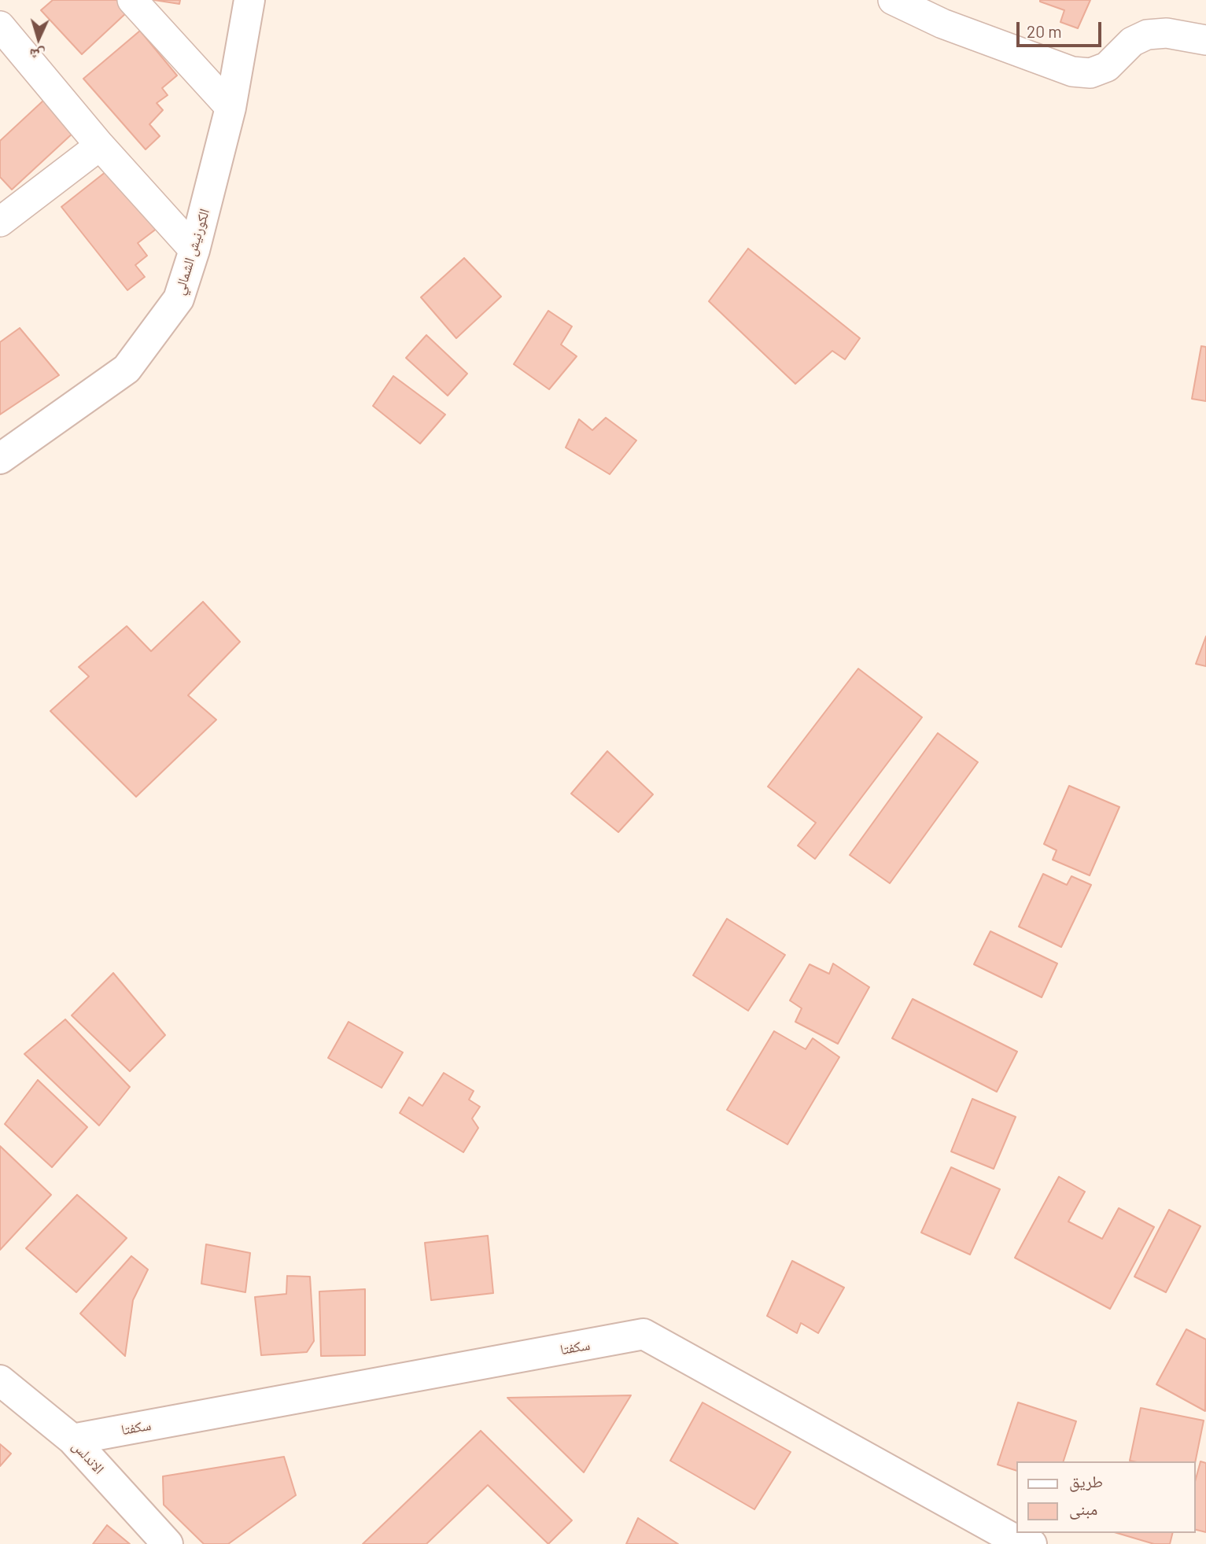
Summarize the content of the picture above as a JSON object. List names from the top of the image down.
{
  "streets": {
    "street": ["الكورنيش الشمالي", "سكفتا", "الاندلس"]
  },
  "crossings": [
    ["سكفتا", "الاندلس"]
  ],
  "legend": ["طريق", "مبنى"],
  "scale_bar": "20 m",
  "north": "bottom"
}
